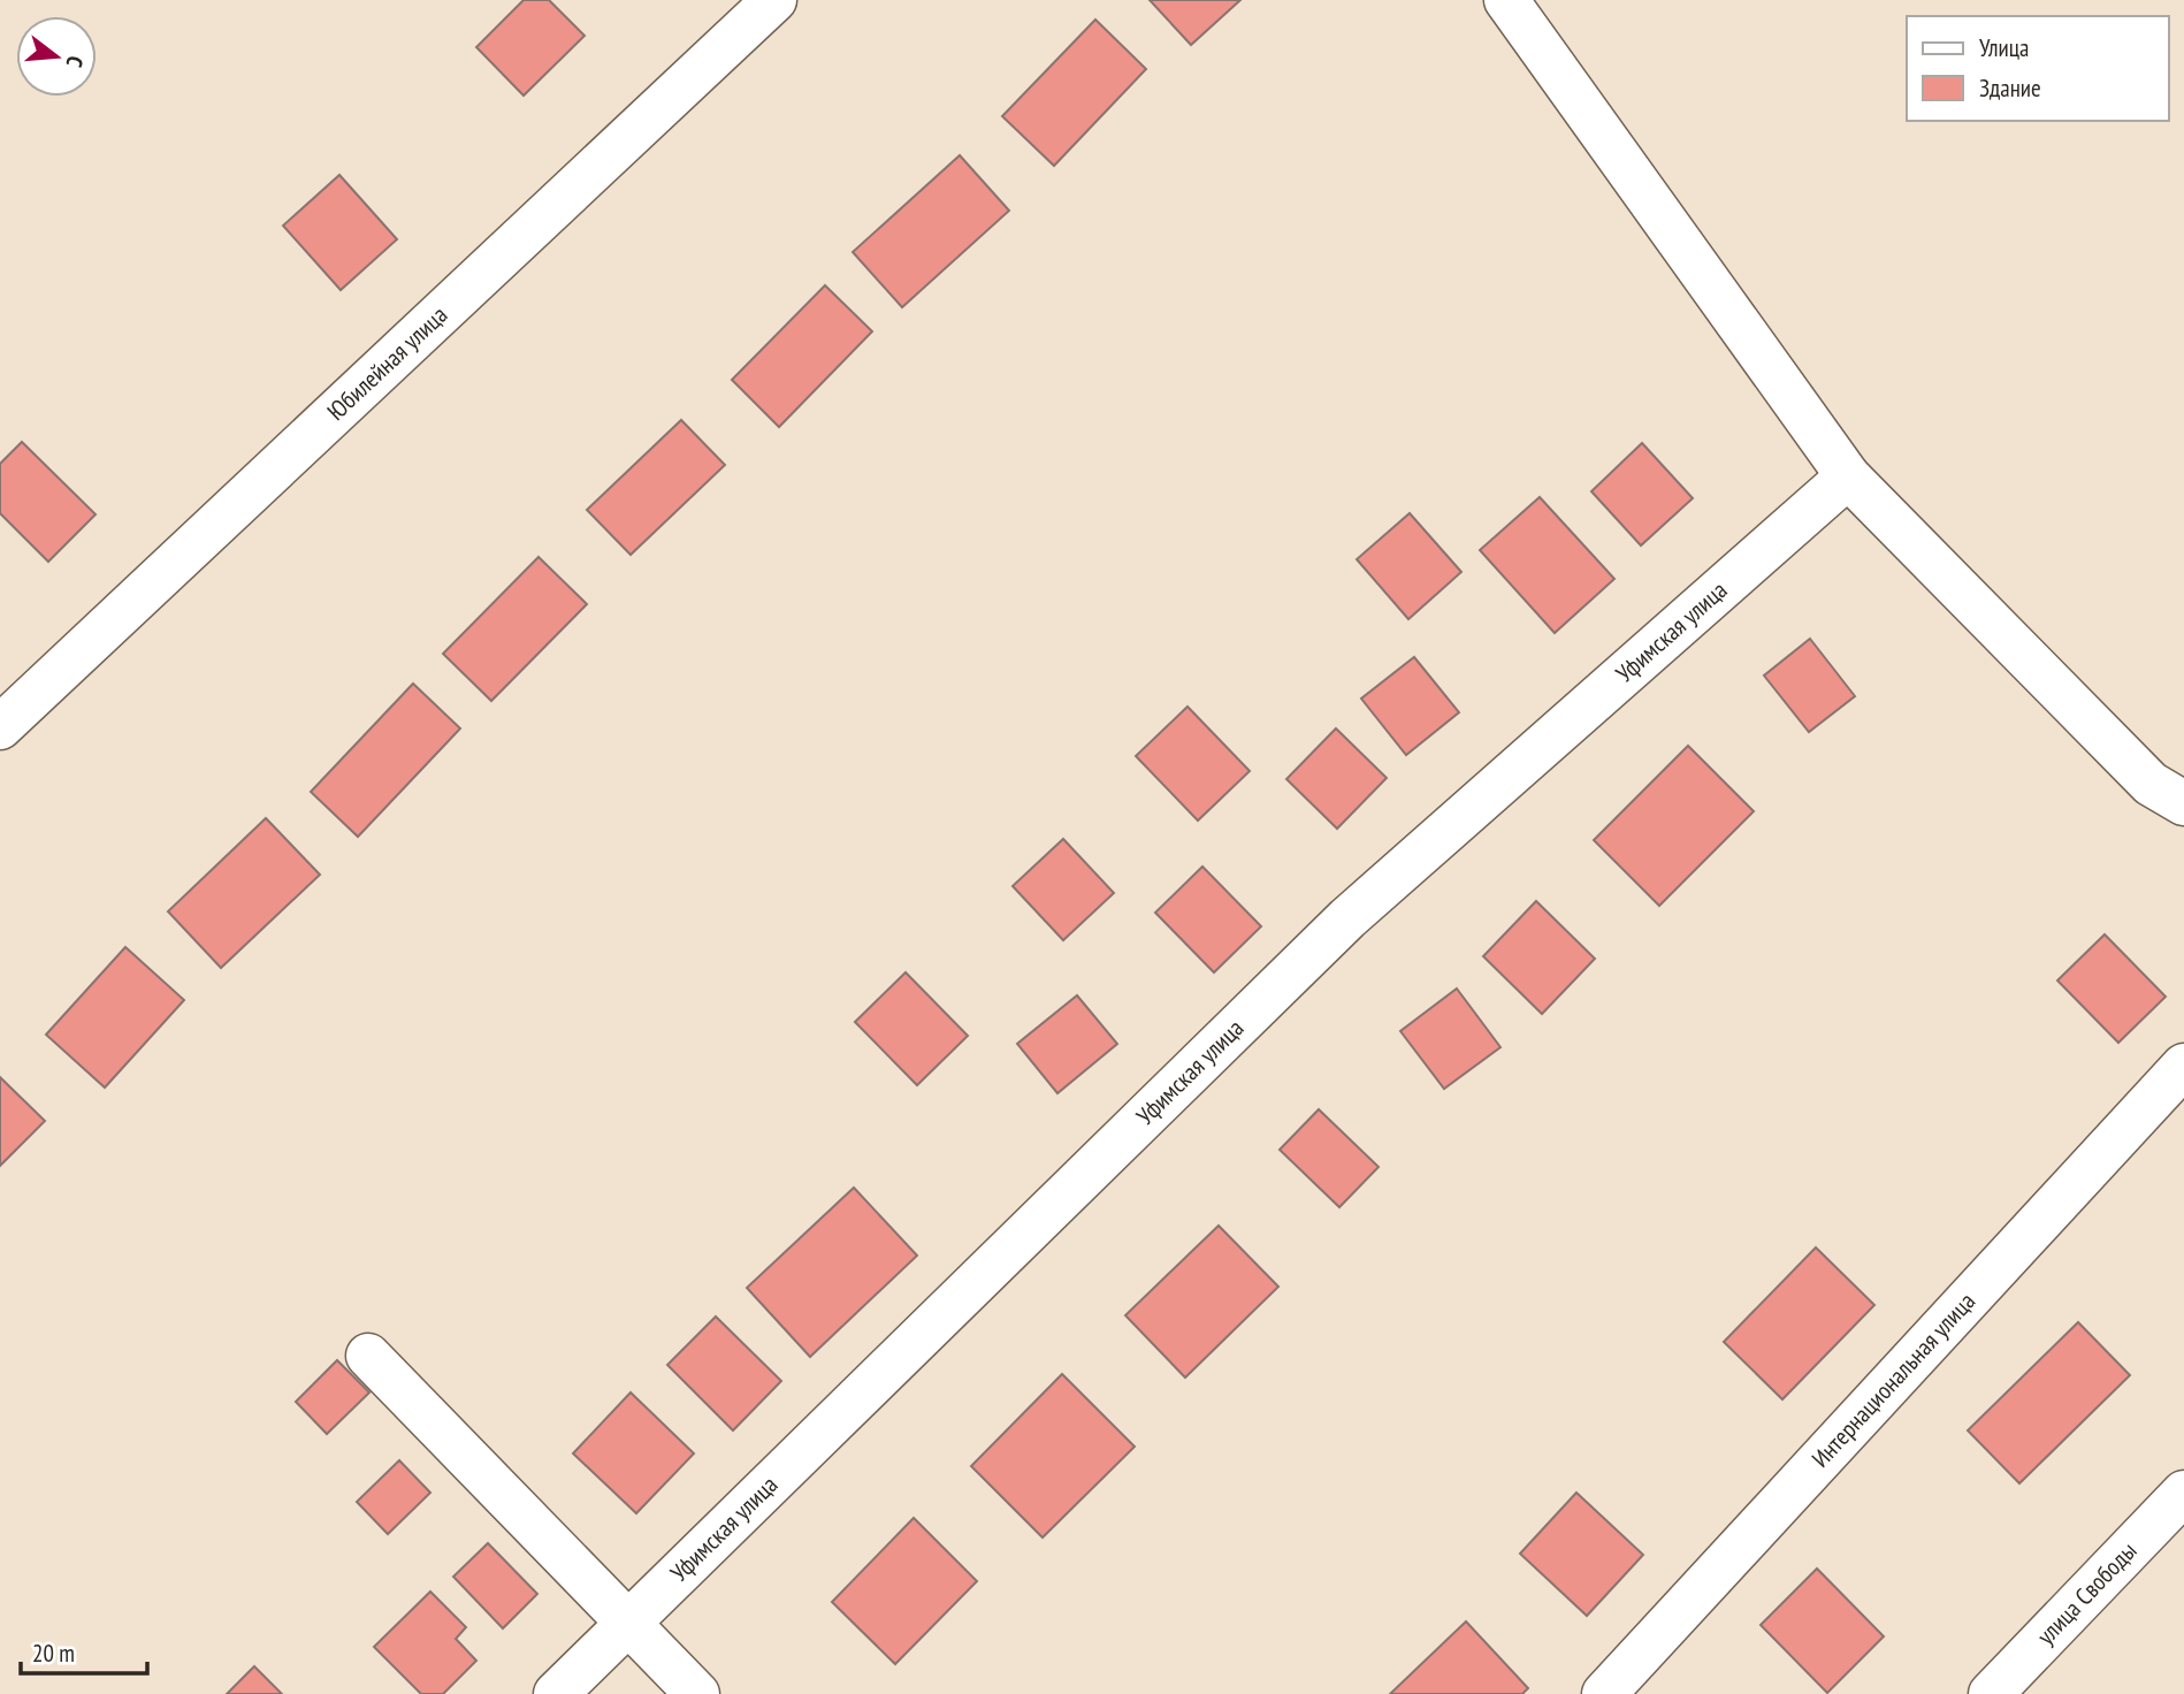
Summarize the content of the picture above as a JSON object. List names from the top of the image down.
{
  "streets": {
    "street": [
      "Юбилейная улица",
      "Уфимская улица",
      "Интернациональная улица",
      "улица Свободы"
    ]
  },
  "legend": ["Улица", "Здание"],
  "scale_bar": "20 m",
  "north": "right"
}
